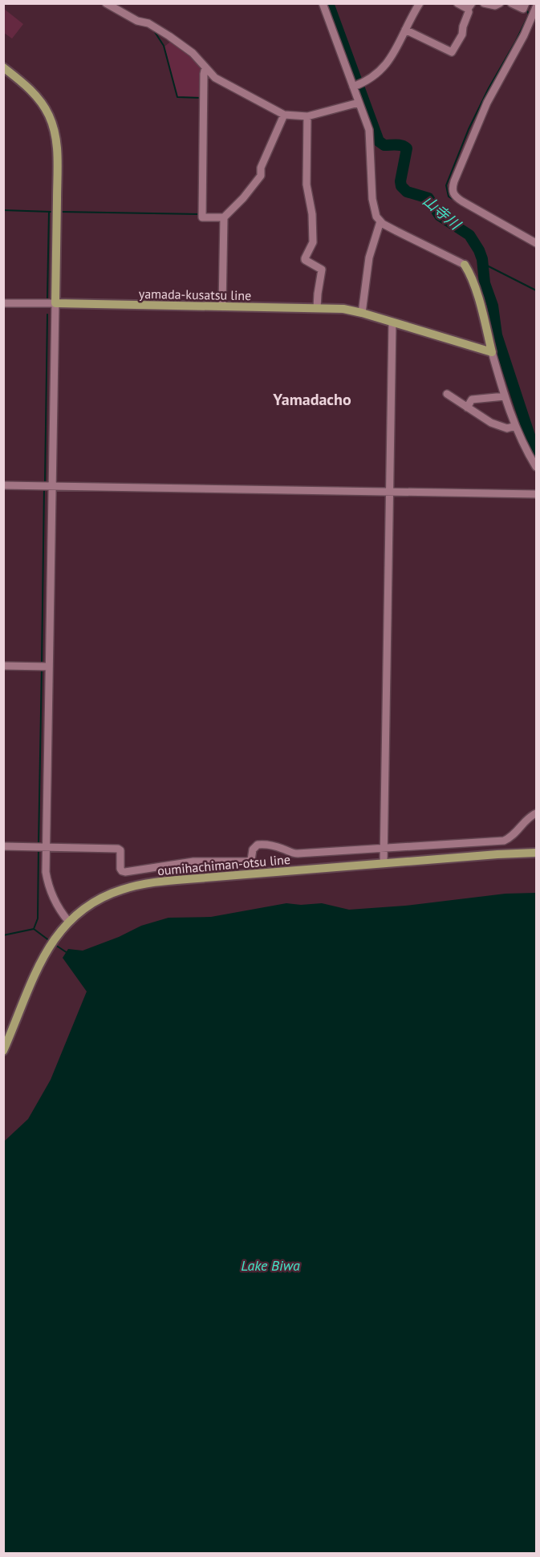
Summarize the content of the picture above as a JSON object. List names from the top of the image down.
{
  "streets": {
    "main road": ["yamada-kusatsu line", "oumihachiman-otsu line"]
  },
  "districts": ["Yamadacho"],
  "water": ["山寺川", "Lake Biwa"]
}
